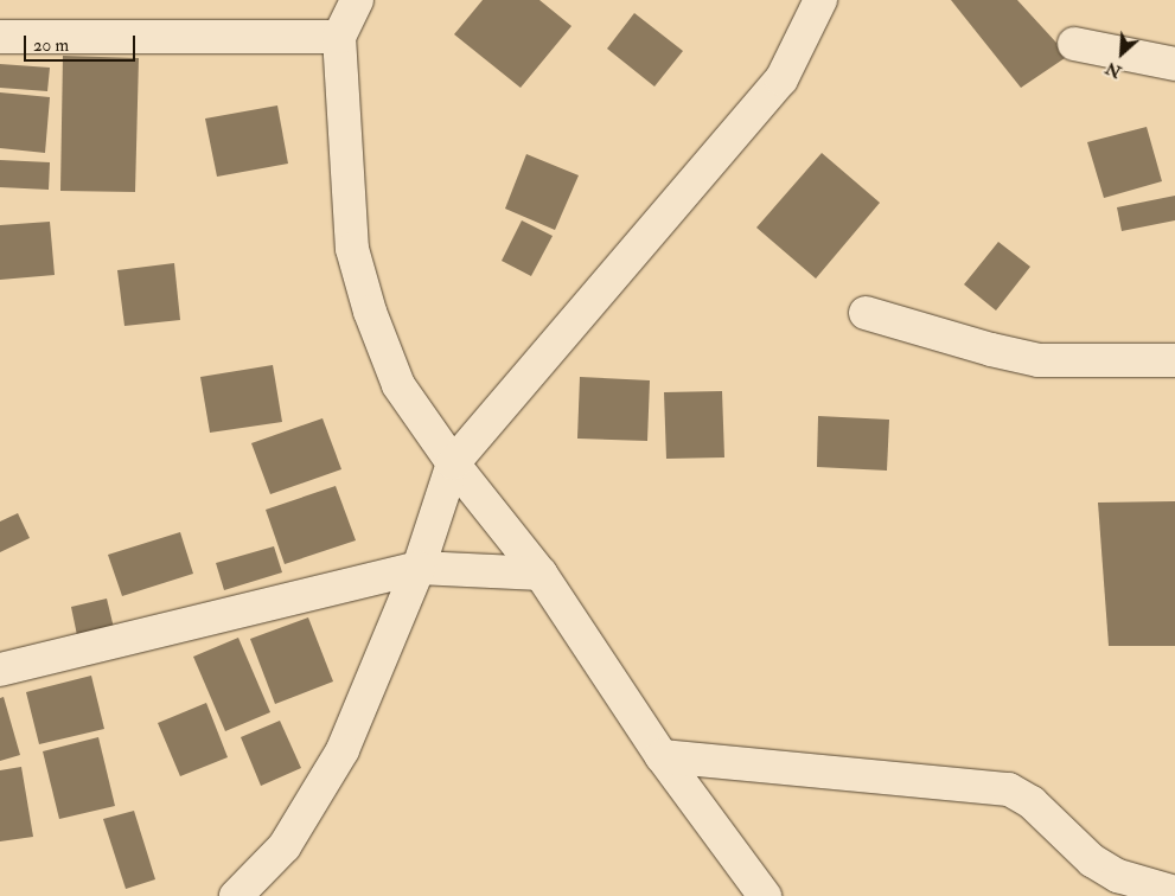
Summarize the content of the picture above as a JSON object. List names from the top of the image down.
{
  "scale_bar": "20 m",
  "north": "bottom left"
}
